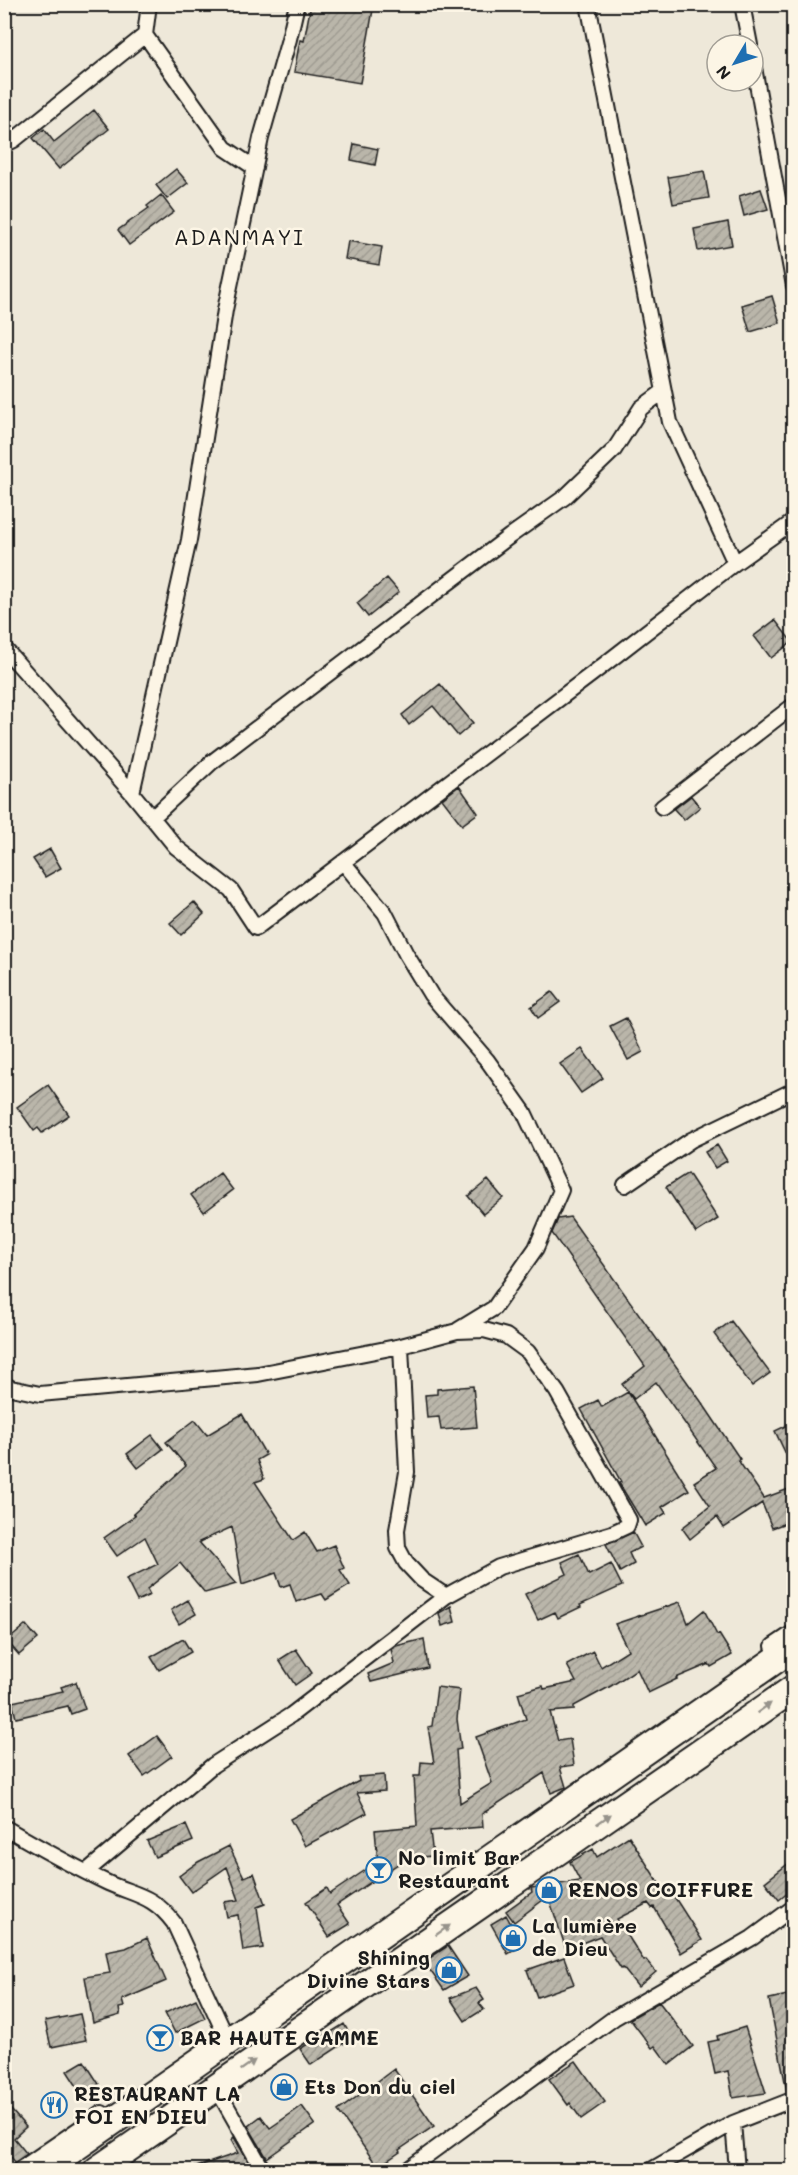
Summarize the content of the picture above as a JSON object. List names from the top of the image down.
{
  "districts": ["ADANMAYI"],
  "places": {
    "bar": ["No limit Bar Restaurant", "BAR HAUTE GAMME"],
    "shop": [
      "RENOS COIFFURE",
      "La lumière de Dieu",
      "Shining Divine Stars",
      "Ets Don du ciel"
    ],
    "restaurant": ["RESTAURANT LA FOI EN DIEU"]
  },
  "north": "bottom left"
}
